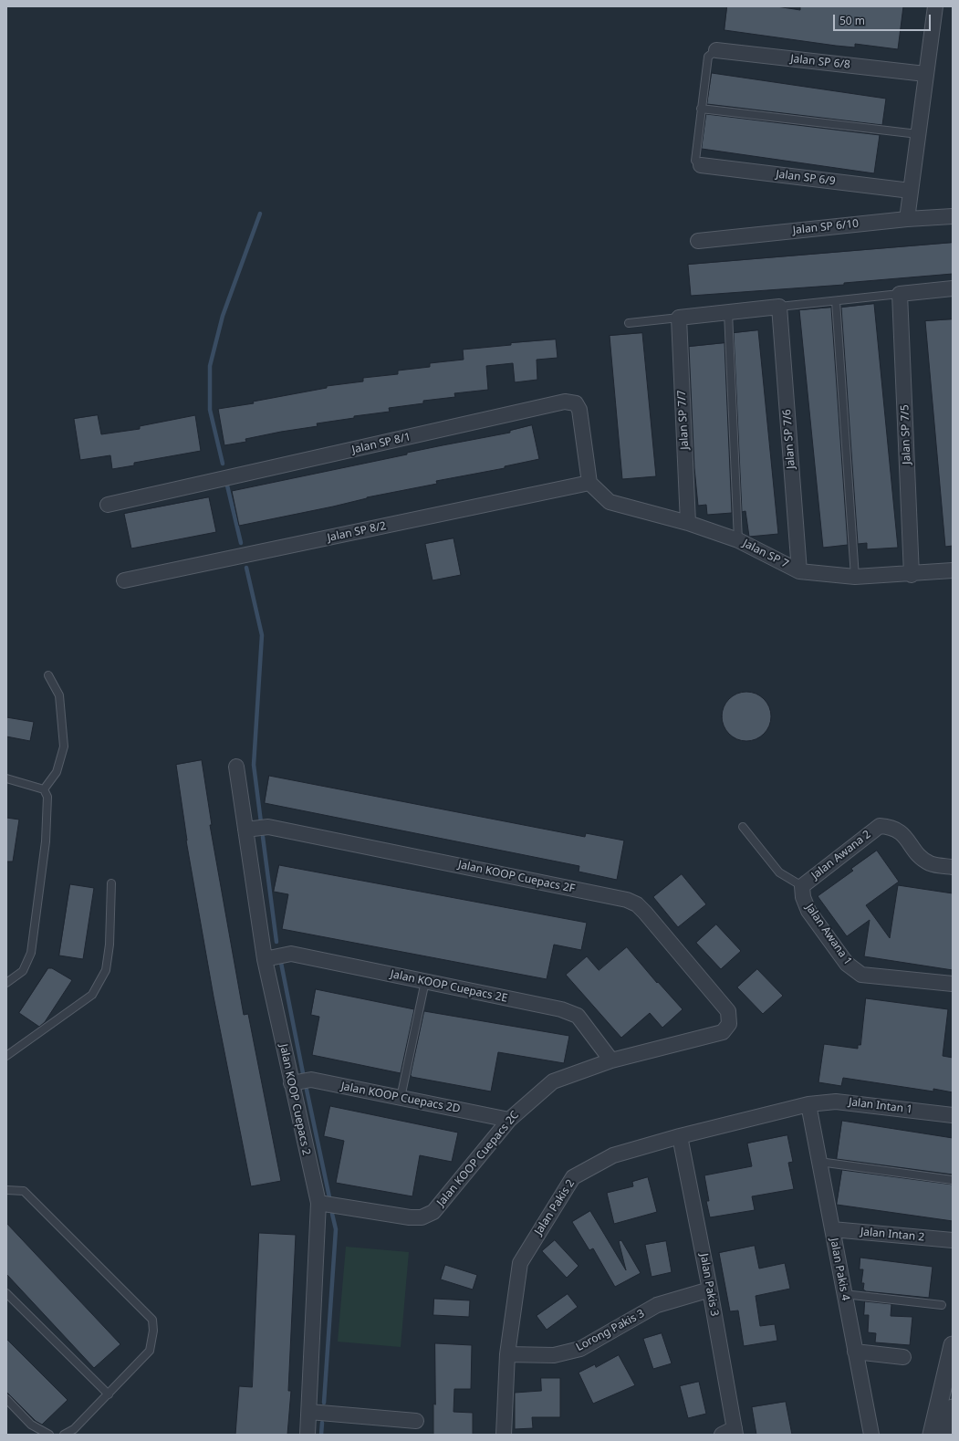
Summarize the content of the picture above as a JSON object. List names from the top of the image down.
{
  "streets": {
    "street": [
      "Jalan SP 6/8",
      "Jalan SP 6/9",
      "Jalan SP 6/10",
      "Jalan SP 7/7",
      "Jalan SP 7/5",
      "Jalan SP 7/6",
      "Jalan SP 8/1",
      "Jalan SP 8/2",
      "Jalan SP 7",
      "Jalan Awana 2",
      "Jalan KOOP Cuepacs 2F",
      "Jalan Awana 1",
      "Jalan KOOP Cuepacs 2E",
      "Jalan KOOP Cuepacs 2D",
      "Jalan KOOP Cuepacs 2",
      "Jalan Intan 1",
      "Jalan KOOP Cuepacs 2C",
      "Jalan Pakis 2",
      "Jalan Intan 2",
      "Jalan Pakis 4",
      "Jalan Pakis 3",
      "Lorong Pakis 3"
    ]
  },
  "crossings": [
    ["Jalan SP 7/7", "Jalan SP 7"],
    ["Jalan SP 7/5", "Jalan SP 7"],
    ["Jalan SP 7/6", "Jalan SP 7"],
    ["Jalan SP 8/1", "Jalan SP 8/2"],
    ["Jalan SP 8/1", "Jalan SP 7"],
    ["Jalan SP 8/2", "Jalan SP 7"],
    ["Jalan Awana 2", "Jalan Awana 1"],
    ["Jalan KOOP Cuepacs 2F", "Jalan KOOP Cuepacs 2"],
    ["Jalan KOOP Cuepacs 2F", "Jalan KOOP Cuepacs 2C"],
    ["Jalan KOOP Cuepacs 2E", "Jalan KOOP Cuepacs 2"],
    ["Jalan KOOP Cuepacs 2E", "Jalan KOOP Cuepacs 2C"],
    ["Jalan KOOP Cuepacs 2D", "Jalan KOOP Cuepacs 2"],
    ["Jalan KOOP Cuepacs 2D", "Jalan KOOP Cuepacs 2C"],
    ["Jalan KOOP Cuepacs 2", "Jalan KOOP Cuepacs 2C"],
    ["Jalan Intan 1", "Jalan Pakis 2"],
    ["Jalan Intan 1", "Jalan Pakis 4"],
    ["Jalan Pakis 2", "Jalan Pakis 4"],
    ["Jalan Pakis 2", "Jalan Pakis 3"],
    ["Jalan Pakis 2", "Lorong Pakis 3"],
    ["Jalan Intan 2", "Jalan Pakis 4"],
    ["Jalan Pakis 3", "Lorong Pakis 3"]
  ],
  "scale_bar": "50 m"
}
